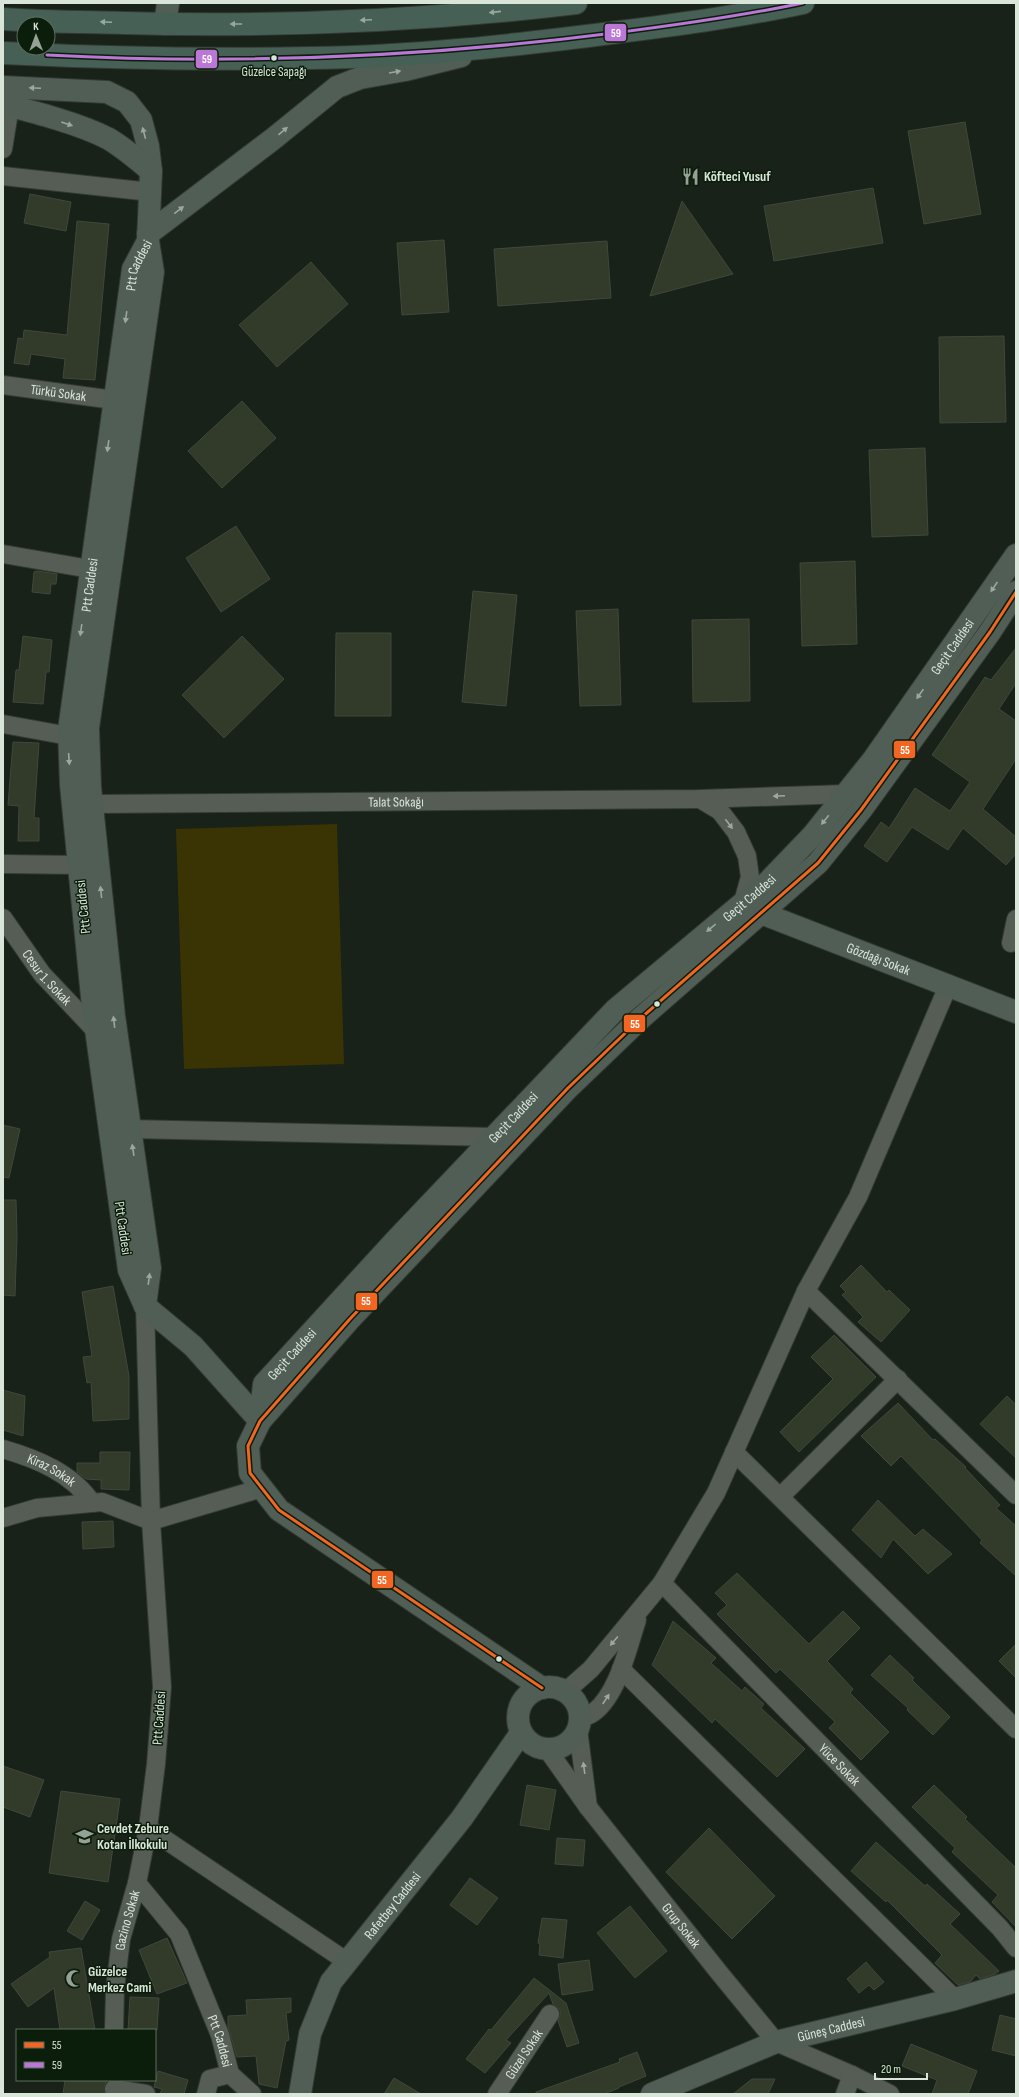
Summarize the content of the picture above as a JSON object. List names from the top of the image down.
{
  "streets": {
    "main road": [
      "Ptt Caddesi",
      "Geçit Caddesi",
      "Gözdağı Sokak",
      "Rafetbey Caddesi",
      "Güneş Caddesi"
    ],
    "street": [
      "Türkü Sokak",
      "Talat Sokağı",
      "Cesur 1. Sokak",
      "Kiraz Sokak",
      "Yüce Sokak",
      "Gazino Sokak",
      "Grup Sokak",
      "Güzel Sokak"
    ]
  },
  "crossings": [
    ["Ptt Caddesi", "Türkü Sokak"],
    ["Ptt Caddesi", "Talat Sokağı"],
    ["Ptt Caddesi", "Cesur 1. Sokak"],
    ["Ptt Caddesi", "Gazino Sokak"],
    ["Geçit Caddesi", "Talat Sokağı"],
    ["Geçit Caddesi", "Gözdağı Sokak"],
    ["Rafetbey Caddesi", "Grup Sokak"],
    ["Grup Sokak", "Güneş Caddesi"]
  ],
  "places": {
    "other": ["Güzelce Sapağı"],
    "restaurant": ["Köfteci Yusuf"],
    "school or university": ["Cevdet Zebure Kotan İlkokulu"],
    "mosque": ["Güzelce Merkez Cami"]
  },
  "lines": ["transit line 59", "transit line 55"],
  "legend": ["55", "59"],
  "scale_bar": "20 m",
  "north": "top"
}
